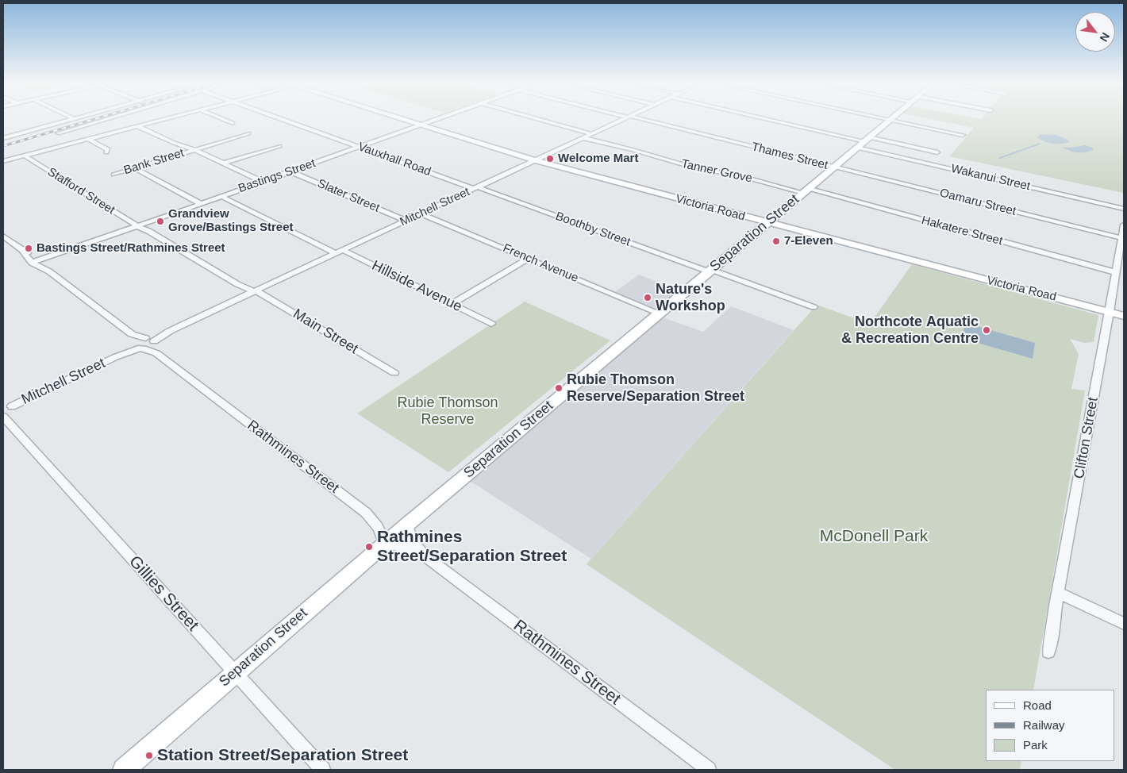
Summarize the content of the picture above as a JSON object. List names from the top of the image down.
{
  "streets": {
    "street": [
      "Thames Street",
      "Vauxhall Road",
      "Bank Street",
      "Tanner Grove",
      "Bastings Street",
      "Wakanui Street",
      "Stafford Street",
      "Slater Street",
      "Oamaru Street",
      "Mitchell Street",
      "Victoria Road",
      "Boothby Street",
      "Hakatere Street",
      "Separation Street",
      "French Avenue",
      "Hillside Avenue",
      "Main Street",
      "Clifton Street",
      "Rathmines Street",
      "Gillies Street"
    ]
  },
  "crossings": [
    ["Thames Street", "Oamaru Street"],
    ["Thames Street", "Separation Street"],
    ["Vauxhall Road", "Bastings Street"],
    ["Vauxhall Road", "Mitchell Street"],
    ["Vauxhall Road", "Boothby Street"],
    ["Tanner Grove", "Mitchell Street"],
    ["Tanner Grove", "Hakatere Street"],
    ["Tanner Grove", "Separation Street"],
    ["Bastings Street", "Stafford Street"],
    ["Bastings Street", "Slater Street"],
    ["Bastings Street", "Victoria Road"],
    ["Wakanui Street", "Separation Street"],
    ["Stafford Street", "Main Street"],
    ["Slater Street", "Mitchell Street"],
    ["Oamaru Street", "Separation Street"],
    ["Oamaru Street", "Clifton Street"],
    ["Mitchell Street", "Victoria Road"],
    ["Mitchell Street", "Boothby Street"],
    ["Mitchell Street", "French Avenue"],
    ["Mitchell Street", "Hillside Avenue"],
    ["Mitchell Street", "Main Street"],
    ["Mitchell Street", "Rathmines Street"],
    ["Mitchell Street", "Gillies Street"],
    ["Victoria Road", "Separation Street"],
    ["Victoria Road", "Clifton Street"],
    ["Boothby Street", "Separation Street"],
    ["Hakatere Street", "Separation Street"],
    ["Hakatere Street", "Clifton Street"],
    ["Separation Street", "French Avenue"],
    ["Separation Street", "Rathmines Street"],
    ["Separation Street", "Gillies Street"]
  ],
  "parks": ["Rubie Thomson Reserve", "McDonell Park"],
  "places": [
    "Welcome Mart",
    "Grandview Grove/Bastings Street",
    "7-Eleven",
    "Bastings Street/Rathmines Street",
    "Nature's Workshop",
    "Northcote Aquatic & Recreation Centre",
    "Rubie Thomson Reserve/Separation Street",
    "Rathmines Street/Separation Street",
    "Station Street/Separation Street"
  ],
  "legend": ["Road", "Railway", "Park"],
  "north": "bottom right"
}
